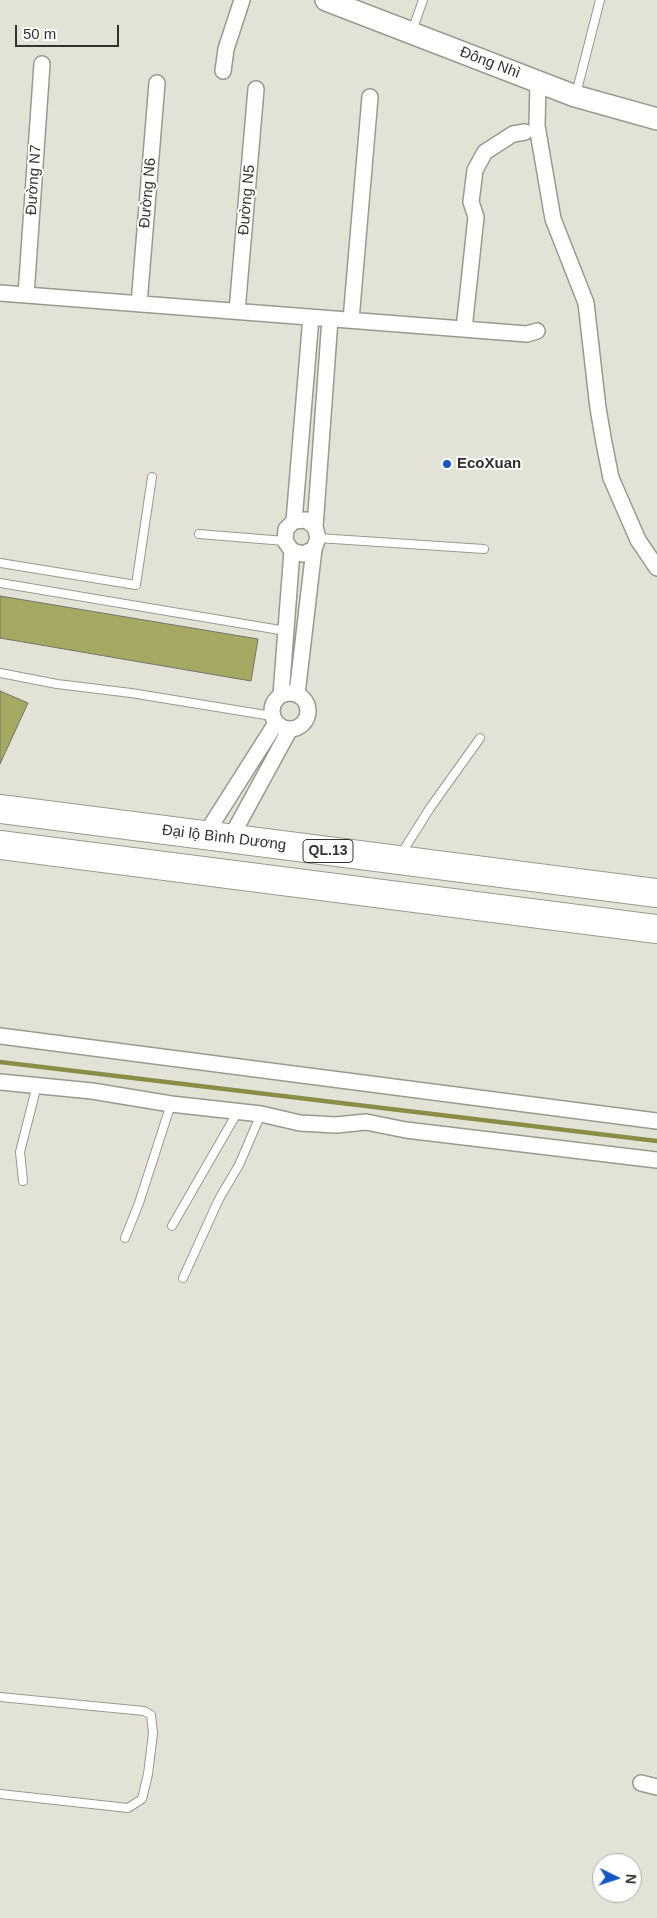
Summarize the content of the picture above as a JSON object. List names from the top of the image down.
{
  "streets": {
    "highway": ["Đại lộ Bình Dương", "QL.13"],
    "street": [
      "Đông Nhì",
      "Đường N7",
      "Đường N6",
      "Đường N5"
    ]
  },
  "places": ["EcoXuan"],
  "scale_bar": "50 m",
  "north": "right"
}
